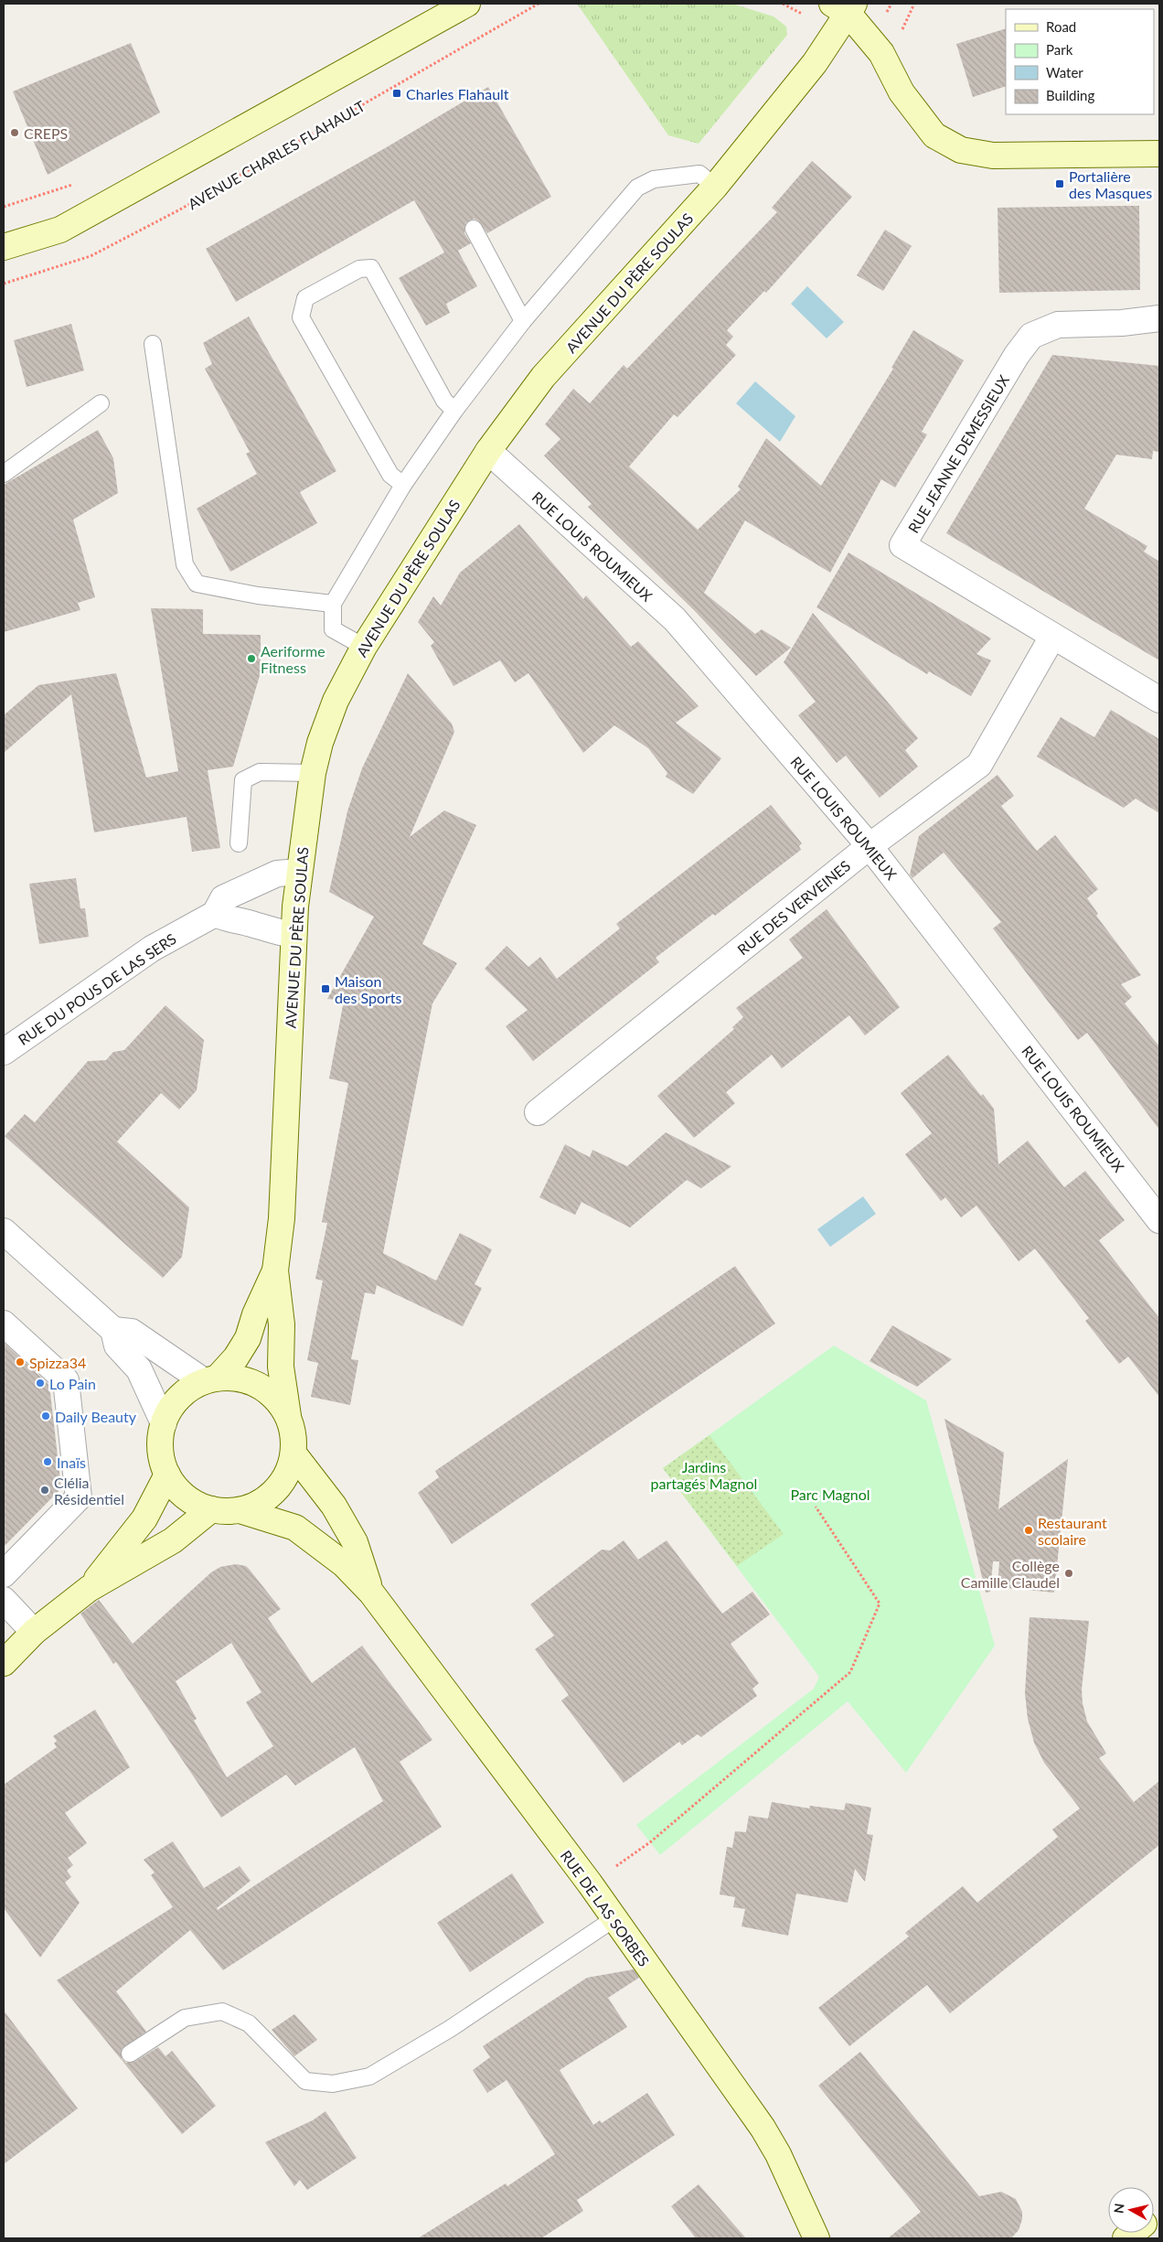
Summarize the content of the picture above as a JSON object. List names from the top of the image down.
{
  "streets": {
    "main road": ["AVENUE DU PÈRE SOULAS", "RUE DE LAS SORBES"],
    "street": [
      "RUE JEANNE DEMESSIEUX",
      "RUE LOUIS ROUMIEUX",
      "RUE DES VERVEINES",
      "RUE DU POUS DE LAS SERS"
    ],
    "path": ["AVENUE CHARLES FLAHAULT"]
  },
  "crossings": [
    ["AVENUE DU PÈRE SOULAS", "RUE LOUIS ROUMIEUX"],
    ["AVENUE DU PÈRE SOULAS", "RUE DU POUS DE LAS SERS"],
    ["AVENUE DU PÈRE SOULAS", "RUE DE LAS SORBES"],
    ["RUE JEANNE DEMESSIEUX", "RUE DES VERVEINES"],
    ["RUE LOUIS ROUMIEUX", "RUE DES VERVEINES"]
  ],
  "parks": ["Jardins partagés Magnol", "Parc Magnol"],
  "places": {
    "transit": ["Charles Flahault", "Portalière des Masques", "Maison des Sports"],
    "other": [
      "CREPS",
      "Aeriforme Fitness",
      "Spizza34",
      "Lo Pain",
      "Daily Beauty",
      "Inaïs",
      "Clélia Résidentiel",
      "Restaurant scolaire",
      "Collège Camille Claudel"
    ]
  },
  "legend": [
    "Road",
    "Park",
    "Water",
    "Building"
  ],
  "north": "left"
}
